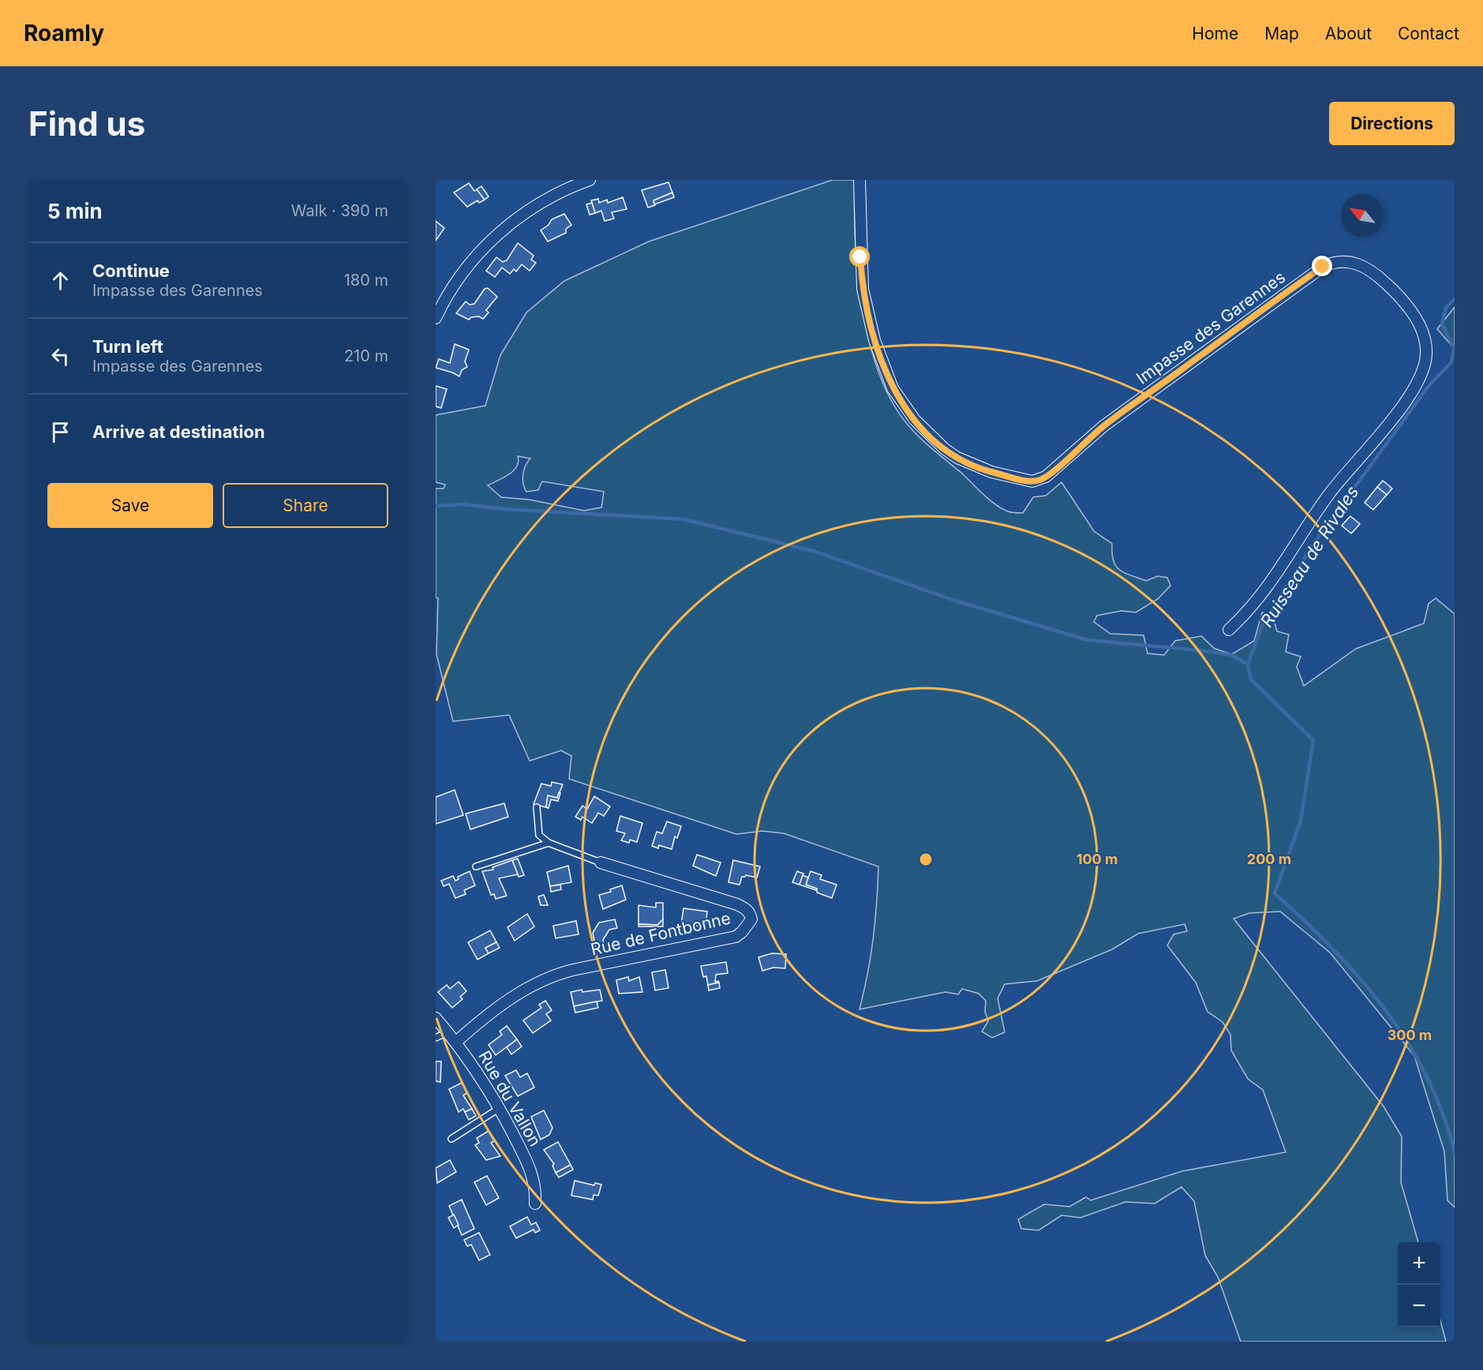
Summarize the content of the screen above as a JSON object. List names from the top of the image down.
{
  "streets": {
    "street": ["Impasse des Garennes", "Rue de Fontbonne", "Rue du Vallon"]
  },
  "crossings": [
    ["Rue de Fontbonne", "Rue du Vallon"]
  ],
  "water": ["Ruisseau de Rivales"],
  "north": "top left",
  "page": {
    "header": "Roamly",
    "nav": [
      "Home",
      "Map",
      "About",
      "Contact"
    ],
    "buttons": [
      "Directions",
      ["Save", "Share"]
    ],
    "title": "Find us",
    "heading": ["5 min", "Walk · 390 m"],
    "list": [
      ["Continue", "Impasse des Garennes", "180 m"],
      ["Turn left", "Impasse des Garennes", "210 m"],
      "Arrive at destination"
    ],
    "map_buttons": ["+", "−"]
  },
  "rings": ["100 m", "200 m", "300 m"]
}
